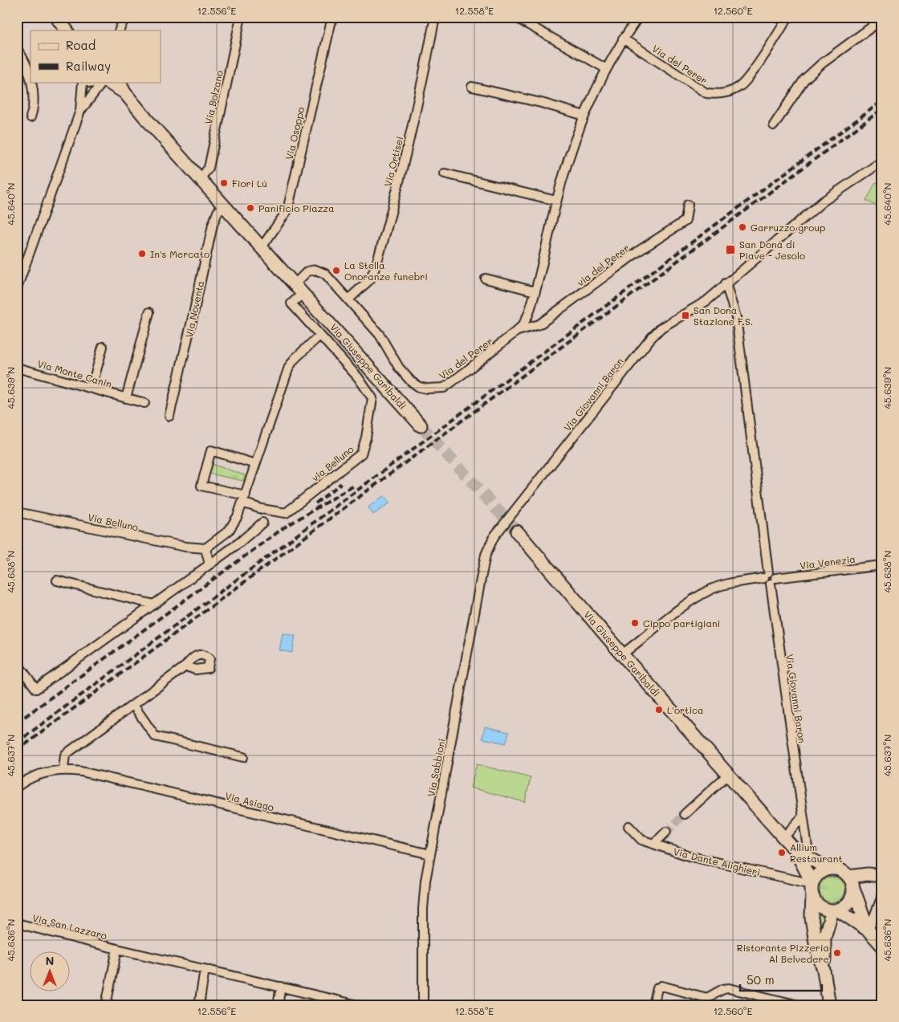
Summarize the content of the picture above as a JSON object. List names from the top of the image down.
{
  "streets": {
    "street": [
      "Via del Perer",
      "Via Bolzano",
      "Via Osoppo",
      "Via Ortisei",
      "via del Perer",
      "Via Noventa",
      "Via Giuseppe Garibaldi",
      "Via Monte Canin",
      "Via Giovanni Baron",
      "via Belluno",
      "Via Belluno",
      "Via Venezia",
      "Via Sabbioni",
      "Via Asiago",
      "Via Dante Alighieri",
      "Via San Lazzaro"
    ]
  },
  "crossings": [
    ["Via del Perer", "Via Ortisei"],
    ["Via del Perer", "via del Perer"],
    ["Via Giuseppe Garibaldi", "Via Giovanni Baron"],
    ["Via Giuseppe Garibaldi", "Via Venezia"],
    ["Via Giuseppe Garibaldi", "Via Dante Alighieri"],
    ["Via Giovanni Baron", "Via Venezia"],
    ["Via Giovanni Baron", "Via Sabbioni"],
    ["Via Sabbioni", "Via Asiago"]
  ],
  "places": {
    "other": [
      "Fiori Lú",
      "Panificio Piazza",
      "Garruzzo group",
      "In's Mercato",
      "La Stella Onoranze funebri",
      "Cippo partigiani",
      "L'ortica",
      "Allium Restaurant",
      "Ristorante Pizzeria Al Belvedere"
    ],
    "transit": ["San Donà di Piave - Jesolo", "San Donà Stazione F.S."]
  },
  "legend": ["Road", "Railway"],
  "scale_bar": "50 m",
  "north": "top",
  "coordinates": [
    "12.556°E",
    "12.558°E",
    "12.560°E",
    "45.640°N",
    "45.639°N",
    "45.638°N",
    "45.637°N",
    "45.636°N"
  ]
}
